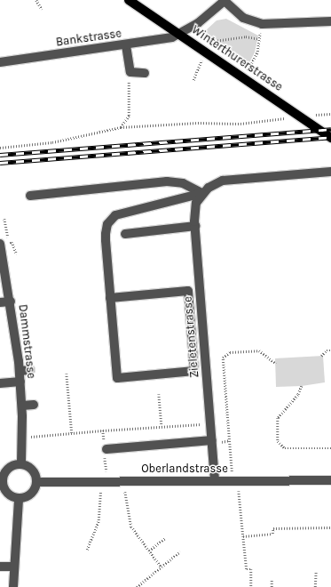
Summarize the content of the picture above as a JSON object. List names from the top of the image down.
{
  "streets": {
    "main road": ["Winterthurerstrasse"],
    "street": [
      "Bankstrasse",
      "Zieletenstrasse",
      "Dammstrasse",
      "Oberlandstrasse"
    ]
  },
  "crossings": [
    ["Bankstrasse", "Winterthurerstrasse"],
    ["Zieletenstrasse", "Oberlandstrasse"],
    ["Dammstrasse", "Oberlandstrasse"]
  ]
}
